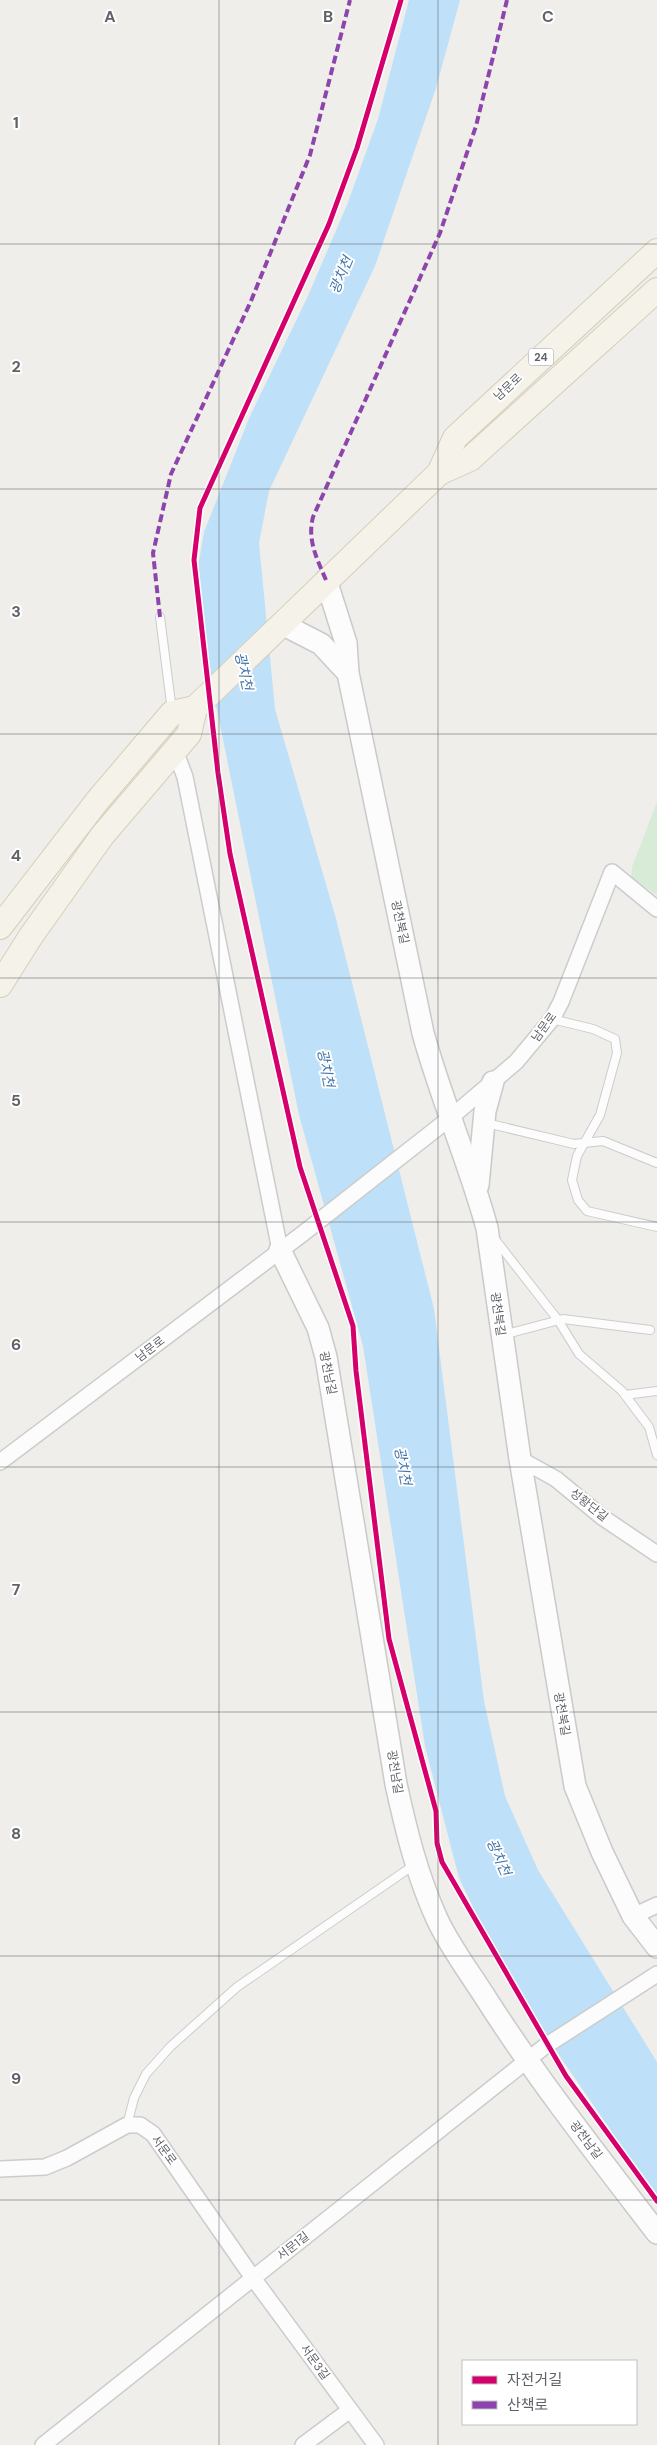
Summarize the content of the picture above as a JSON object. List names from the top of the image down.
{
  "streets": {
    "main road": ["24", "남문로"],
    "street": [
      "광천북길",
      "광천남길",
      "성황단길",
      "서문로",
      "서문1길",
      "서문3길"
    ]
  },
  "crossings": [
    ["남문로", "광천북길"],
    ["남문로", "광천남길"],
    ["광천북길", "성황단길"],
    ["광천남길", "서문1길"],
    ["서문로", "서문1길"],
    ["서문로", "서문3길"],
    ["서문1길", "서문3길"]
  ],
  "water": ["광치천"],
  "legend": ["자전거길", "산책로"],
  "grid": {
    "columns": ["A", "B", "C"],
    "rows": [
      "1",
      "2",
      "3",
      "4",
      "5",
      "6",
      "7",
      "8",
      "9"
    ]
  }
}
